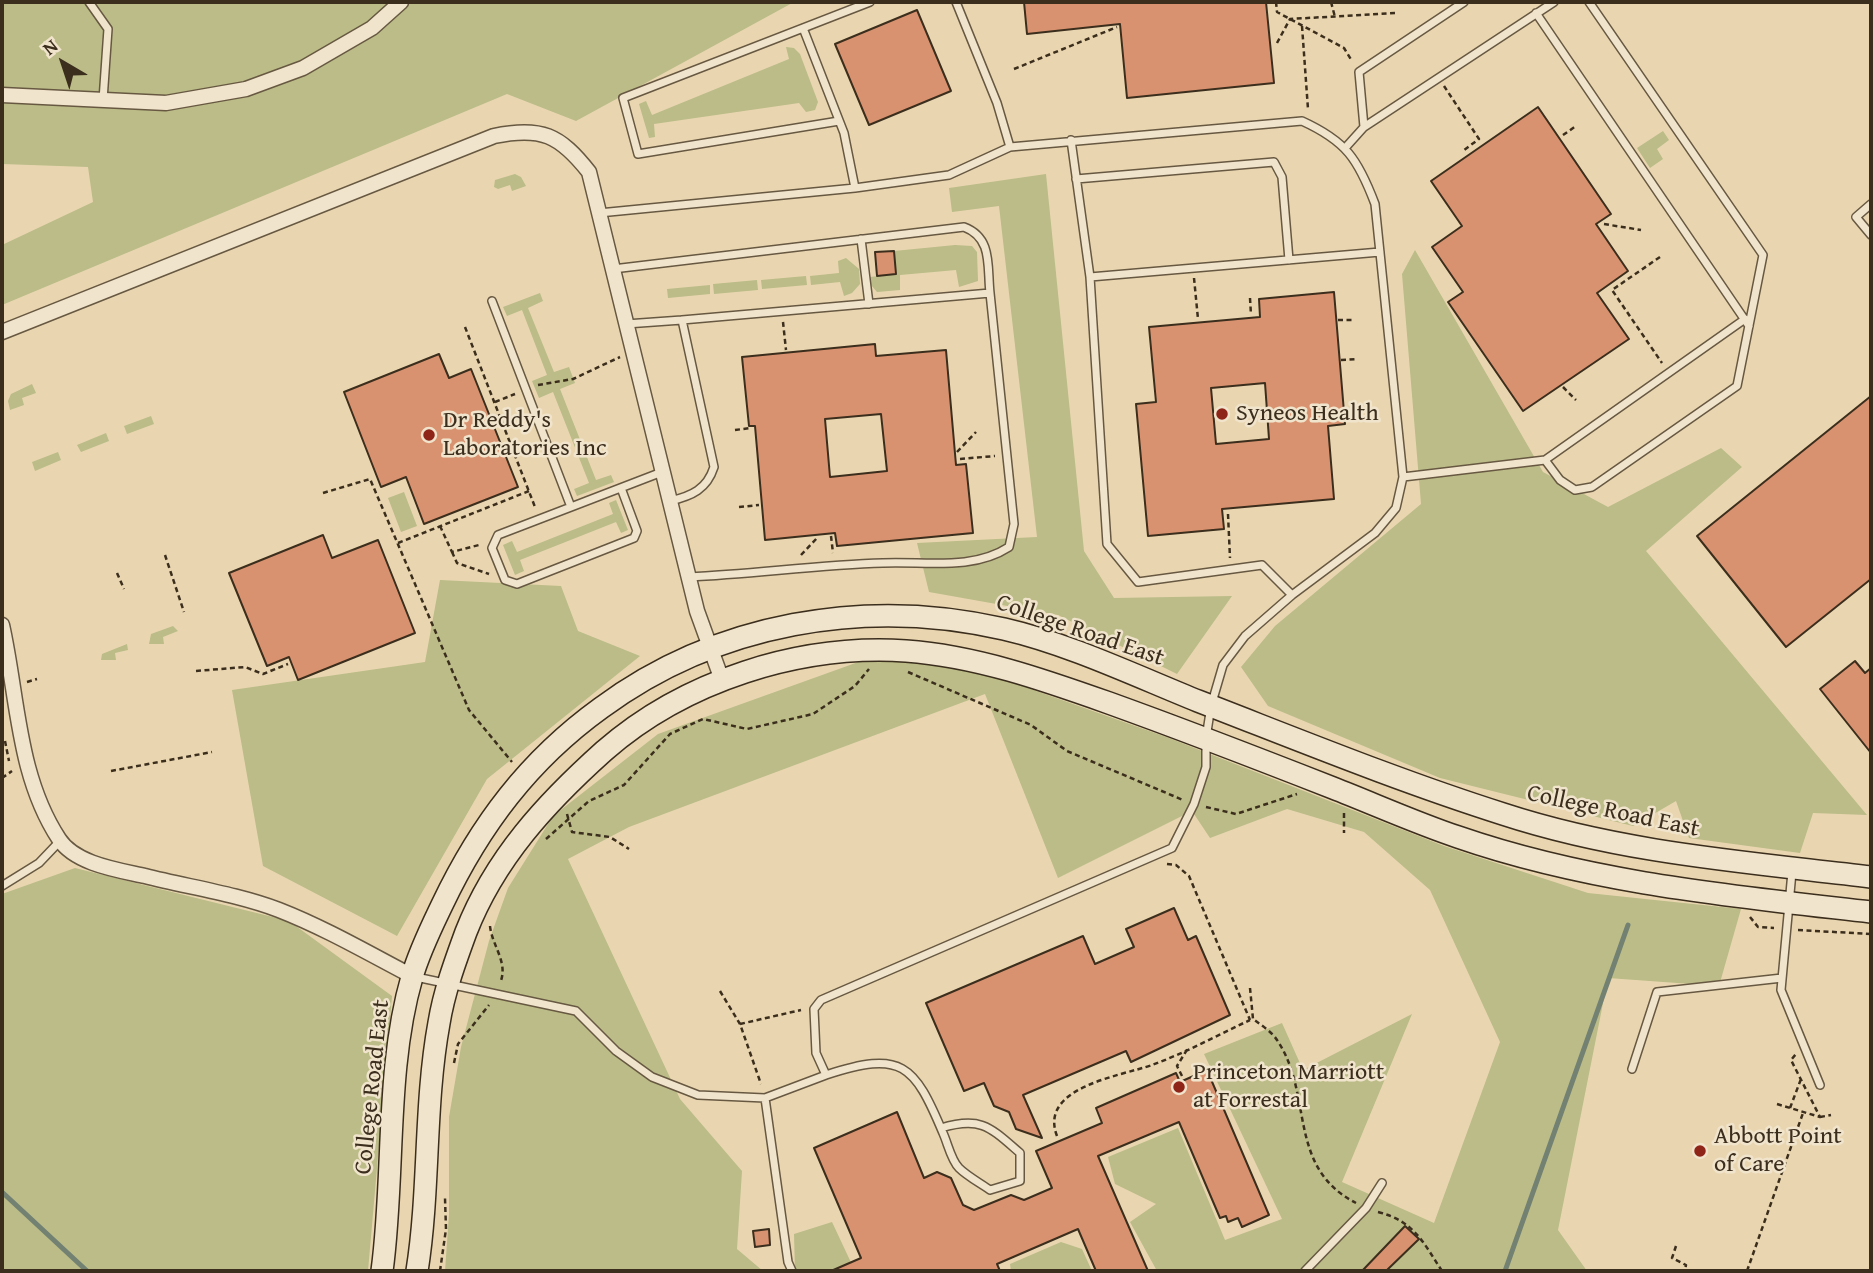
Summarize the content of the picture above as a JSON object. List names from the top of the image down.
{
  "streets": {
    "street": ["College Road East"]
  },
  "places": [
    "Syneos Health",
    "Dr Reddy's Laboratories Inc",
    "Princeton Marriott at Forrestal",
    "Abbott Point of Care"
  ],
  "north": "top left"
}
